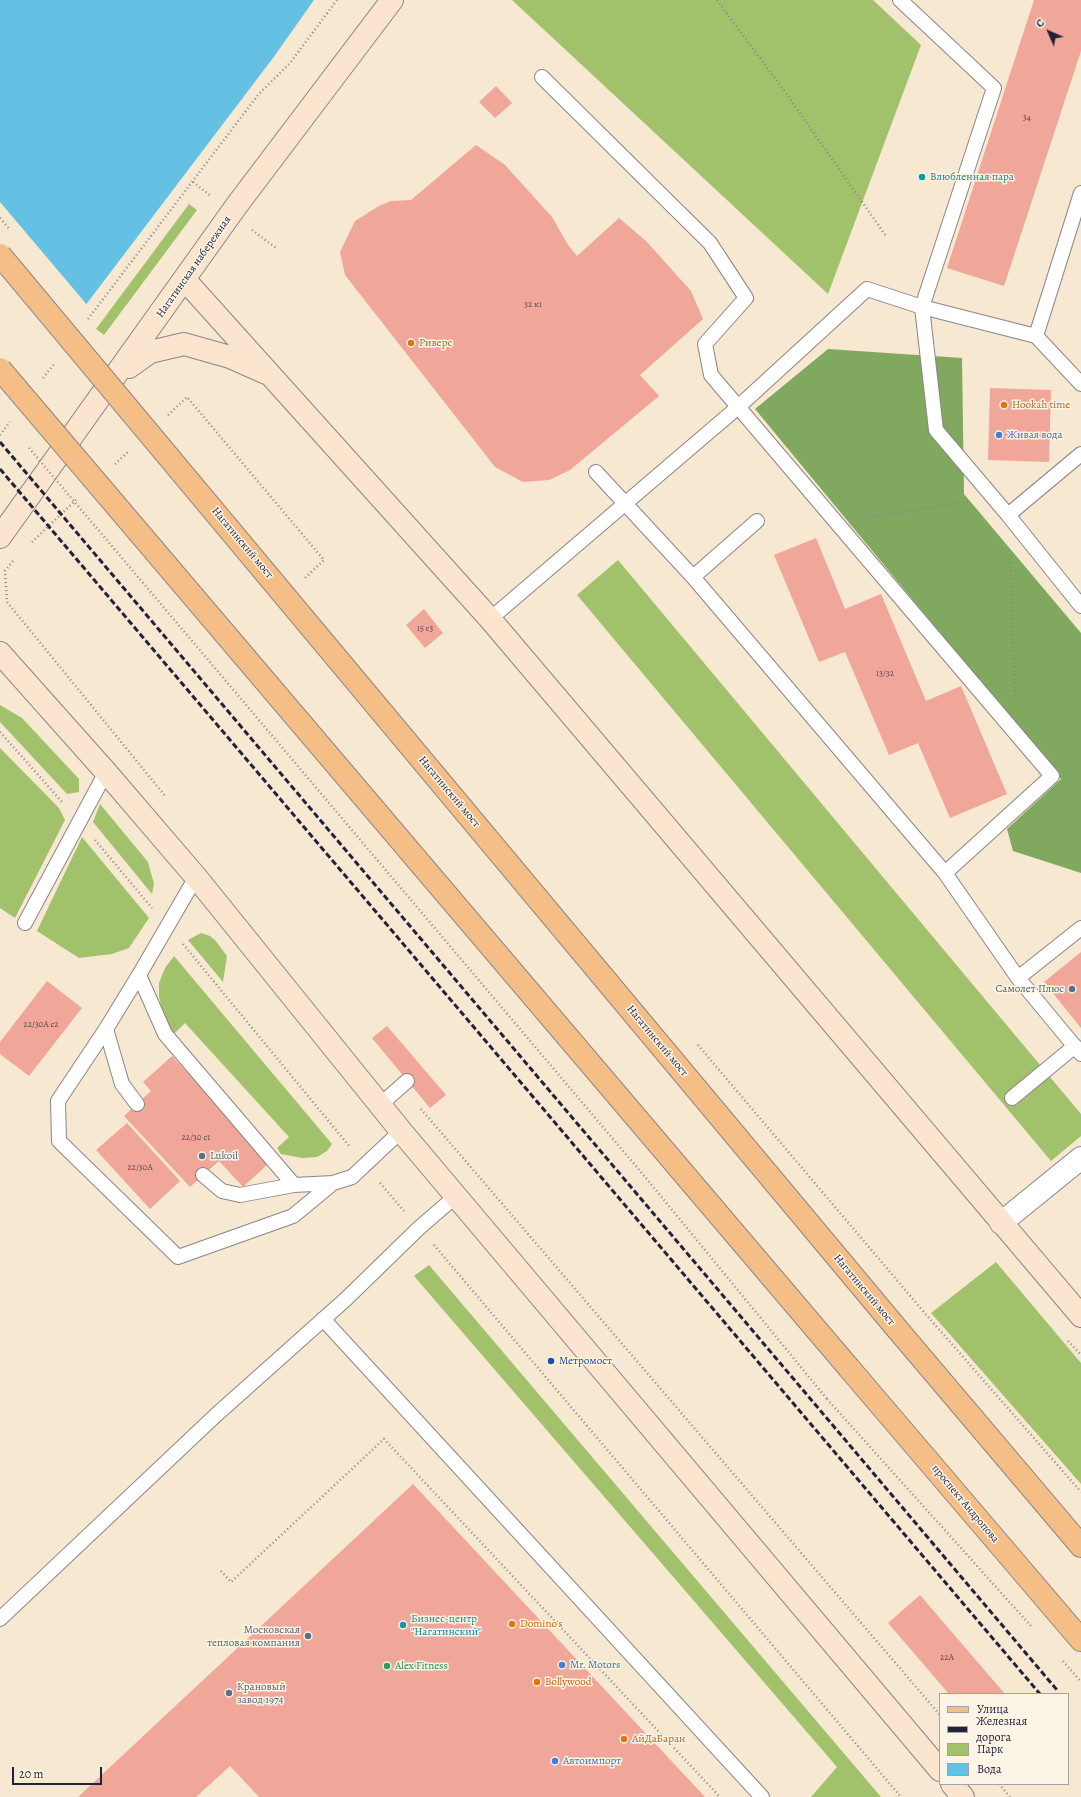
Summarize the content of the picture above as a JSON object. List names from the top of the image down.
{
  "streets": {
    "main road": ["Нагатинская набережная", "Нагатинский мост", "проспект Андропова"]
  },
  "places": [
    "Влюбленная пара",
    "Риверс",
    "Hookah time",
    "Живая вода",
    "Самолет Плюс",
    "Lukoil",
    "Метромост",
    "Domino's",
    "Бизнес-центр \"Нагатинский\"",
    "Московская тепловая компания",
    "Mr. Motors",
    "Alex Fitness",
    "Bollywood",
    "Крановый завод 1974",
    "АйДаБаран",
    "Автоимпорт"
  ],
  "house_numbers": [
    "34",
    "32 к1",
    "15 с3",
    "13/32",
    "22/30А с2",
    "22/30 с1",
    "22/30А",
    "22А"
  ],
  "legend": [
    "Улица",
    "Железная дорога",
    "Парк",
    "Вода"
  ],
  "scale_bar": "20 m",
  "north": "top left"
}
